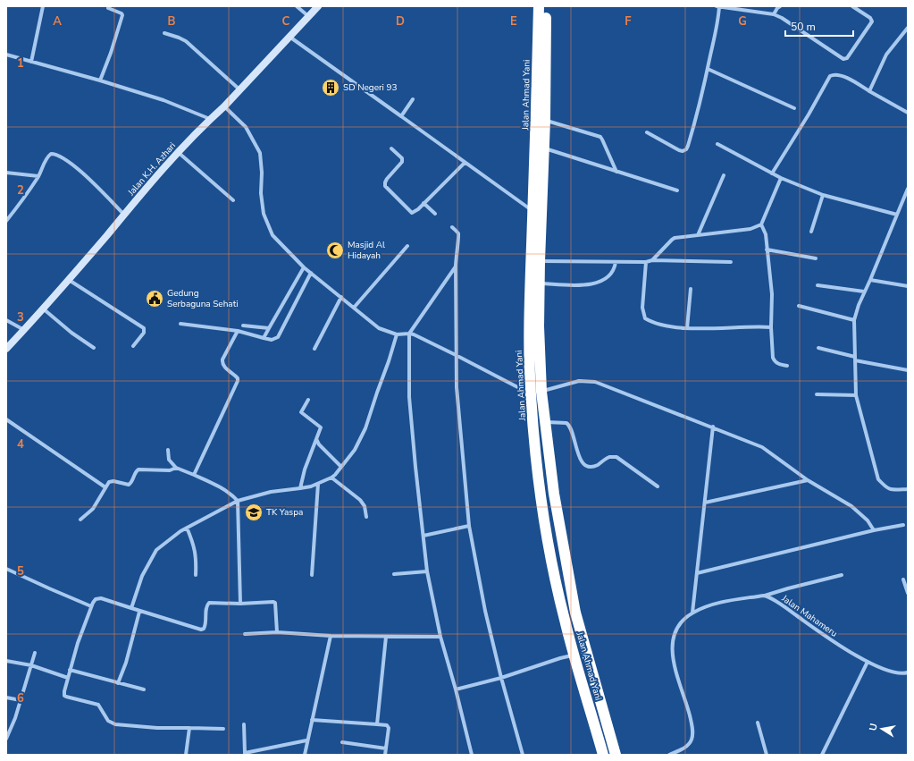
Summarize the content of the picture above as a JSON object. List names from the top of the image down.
{
  "streets": {
    "highway": ["Jalan Ahmad Yani"],
    "street": ["Jalan K.H. Azhari", "Jalan Mahameru"]
  },
  "places": {
    "building": ["SD Negeri 93"],
    "mosque": ["Masjid Al Hidayah"],
    "public building": ["Gedung Serbaguna Sehati"],
    "school or university": ["TK Yaspa"]
  },
  "scale_bar": "50 m",
  "north": "left",
  "grid": {
    "columns": [
      "A",
      "B",
      "C",
      "D",
      "E",
      "F",
      "G"
    ],
    "rows": [
      "1",
      "2",
      "3",
      "4",
      "5",
      "6"
    ]
  }
}
